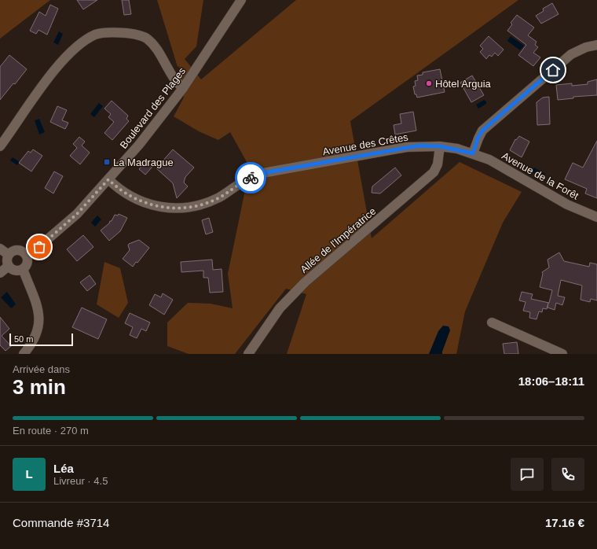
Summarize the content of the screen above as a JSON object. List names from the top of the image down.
{
  "streets": {
    "street": [
      "Boulevard des Plages",
      "Avenue des Crêtes",
      "Avenue de la Forêt",
      "Allée de l'Impératrice"
    ]
  },
  "crossings": [
    ["Boulevard des Plages", "Avenue des Crêtes"],
    ["Avenue des Crêtes", "Avenue de la Forêt"],
    ["Avenue des Crêtes", "Allée de l'Impératrice"]
  ],
  "places": {
    "other": ["Hôtel Arguia"],
    "transit": ["La Madrague"]
  },
  "scale_bar": "50 m",
  "page": {
    "scale": "50 m",
    "heading": ["3 min", "Arrivée dans", "18:06–18:11"],
    "panel": [
      "Léa",
      "Livreur · 4.5",
      "Commande #3714",
      "17.16 €"
    ],
    "bar": "En route · 270 m",
    "round": "L"
  }
}
